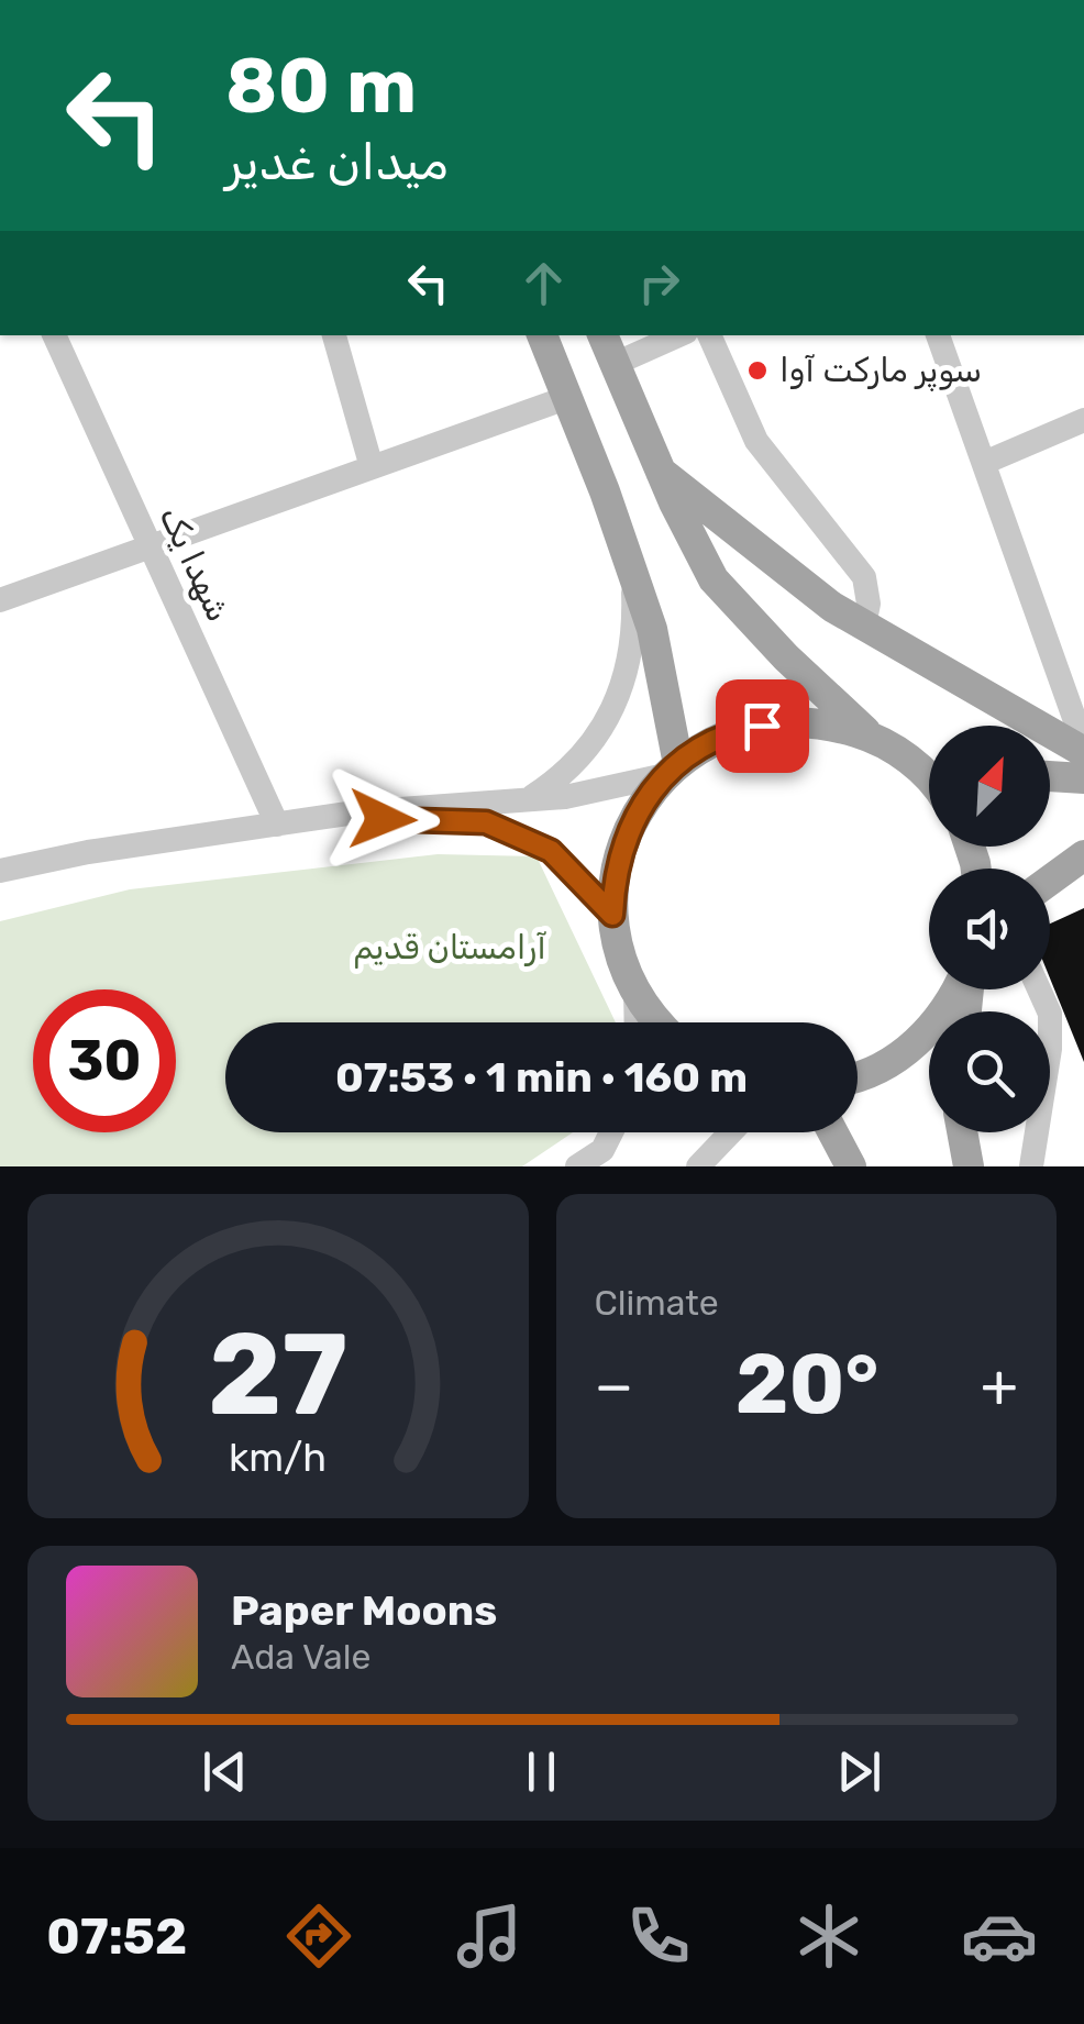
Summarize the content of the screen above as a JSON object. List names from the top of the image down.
{
  "streets": {
    "street": ["شهدا یک"]
  },
  "parks": ["آرامستان قدیم"],
  "places": ["سوپر مارکت آوا"],
  "north": "top right",
  "page": {
    "turn": ["80 m", "میدان غدیر"],
    "limit": "30",
    "trip": "07:53 · 1 min · 160 m",
    "tile": "Climate",
    "heat": ["−", "20°", "+"],
    "song": ["Paper Moons", "Ada Vale"],
    "tabs": "07:52",
    "gauge": ["27", "km/h"]
  }
}
